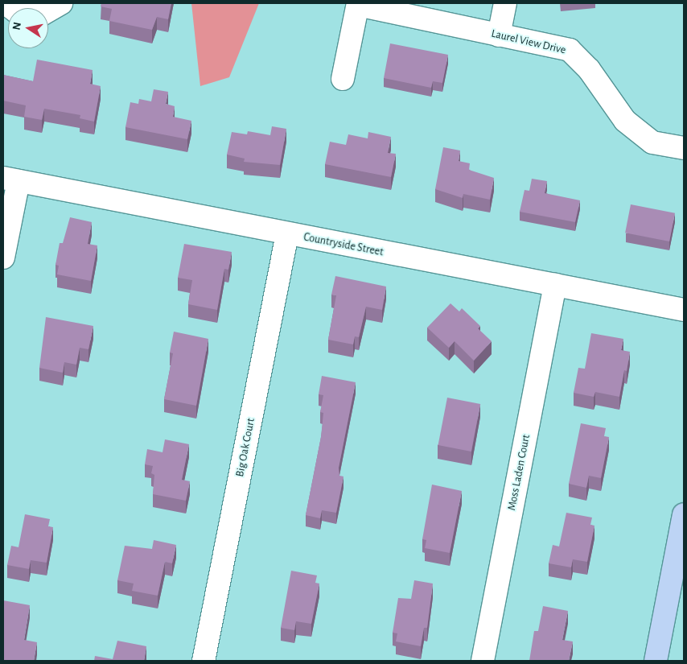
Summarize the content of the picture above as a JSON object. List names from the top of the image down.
{
  "streets": {
    "street": [
      "Laurel View Drive",
      "Countryside Street",
      "Big Oak Court",
      "Moss Laden Court"
    ]
  },
  "crossings": [
    ["Countryside Street", "Big Oak Court"],
    ["Countryside Street", "Moss Laden Court"]
  ],
  "north": "left"
}
